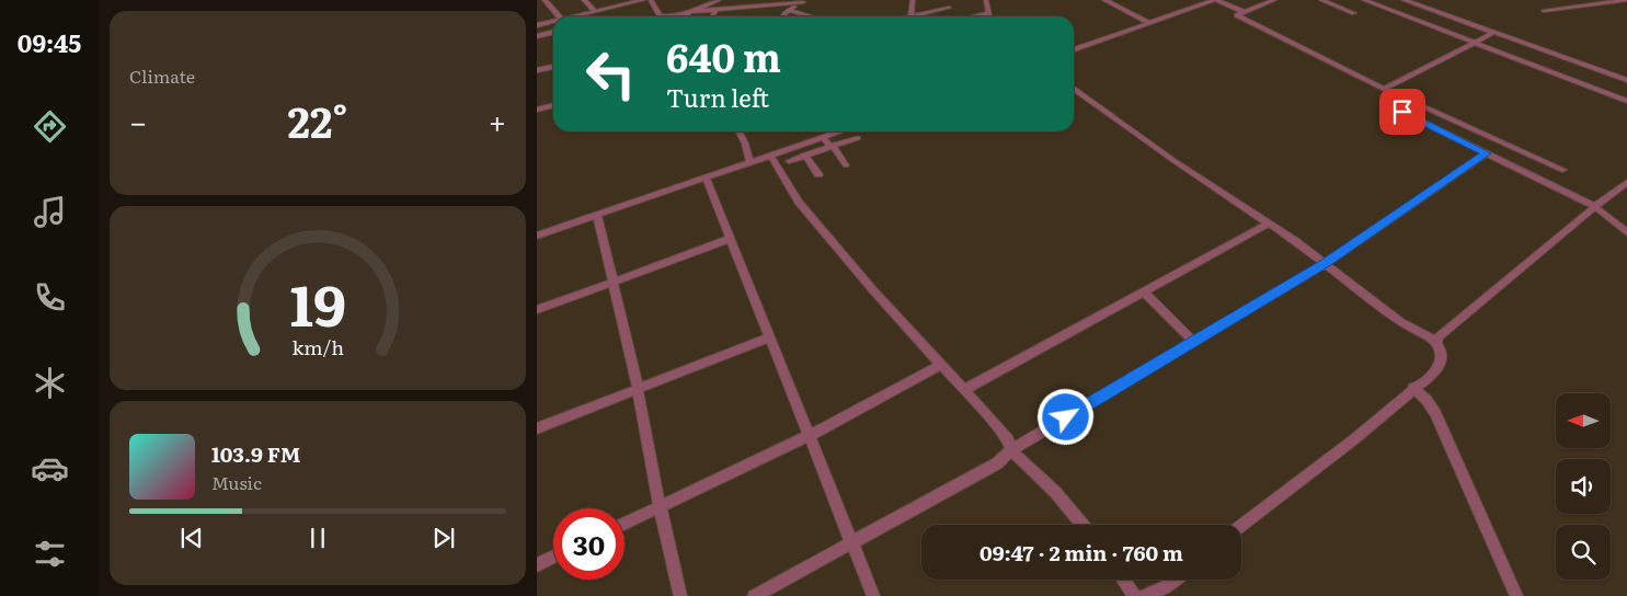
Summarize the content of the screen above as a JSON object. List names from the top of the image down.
{
  "north": "left",
  "page": {
    "tabs": "09:45",
    "tile": "Climate",
    "turn": ["640 m", "Turn left"],
    "heat": ["−", "22°", "+"],
    "song": ["103.9 FM", "Music"],
    "limit": "30",
    "trip": "09:47 · 2 min · 760 m",
    "gauge": ["19", "km/h"]
  }
}
